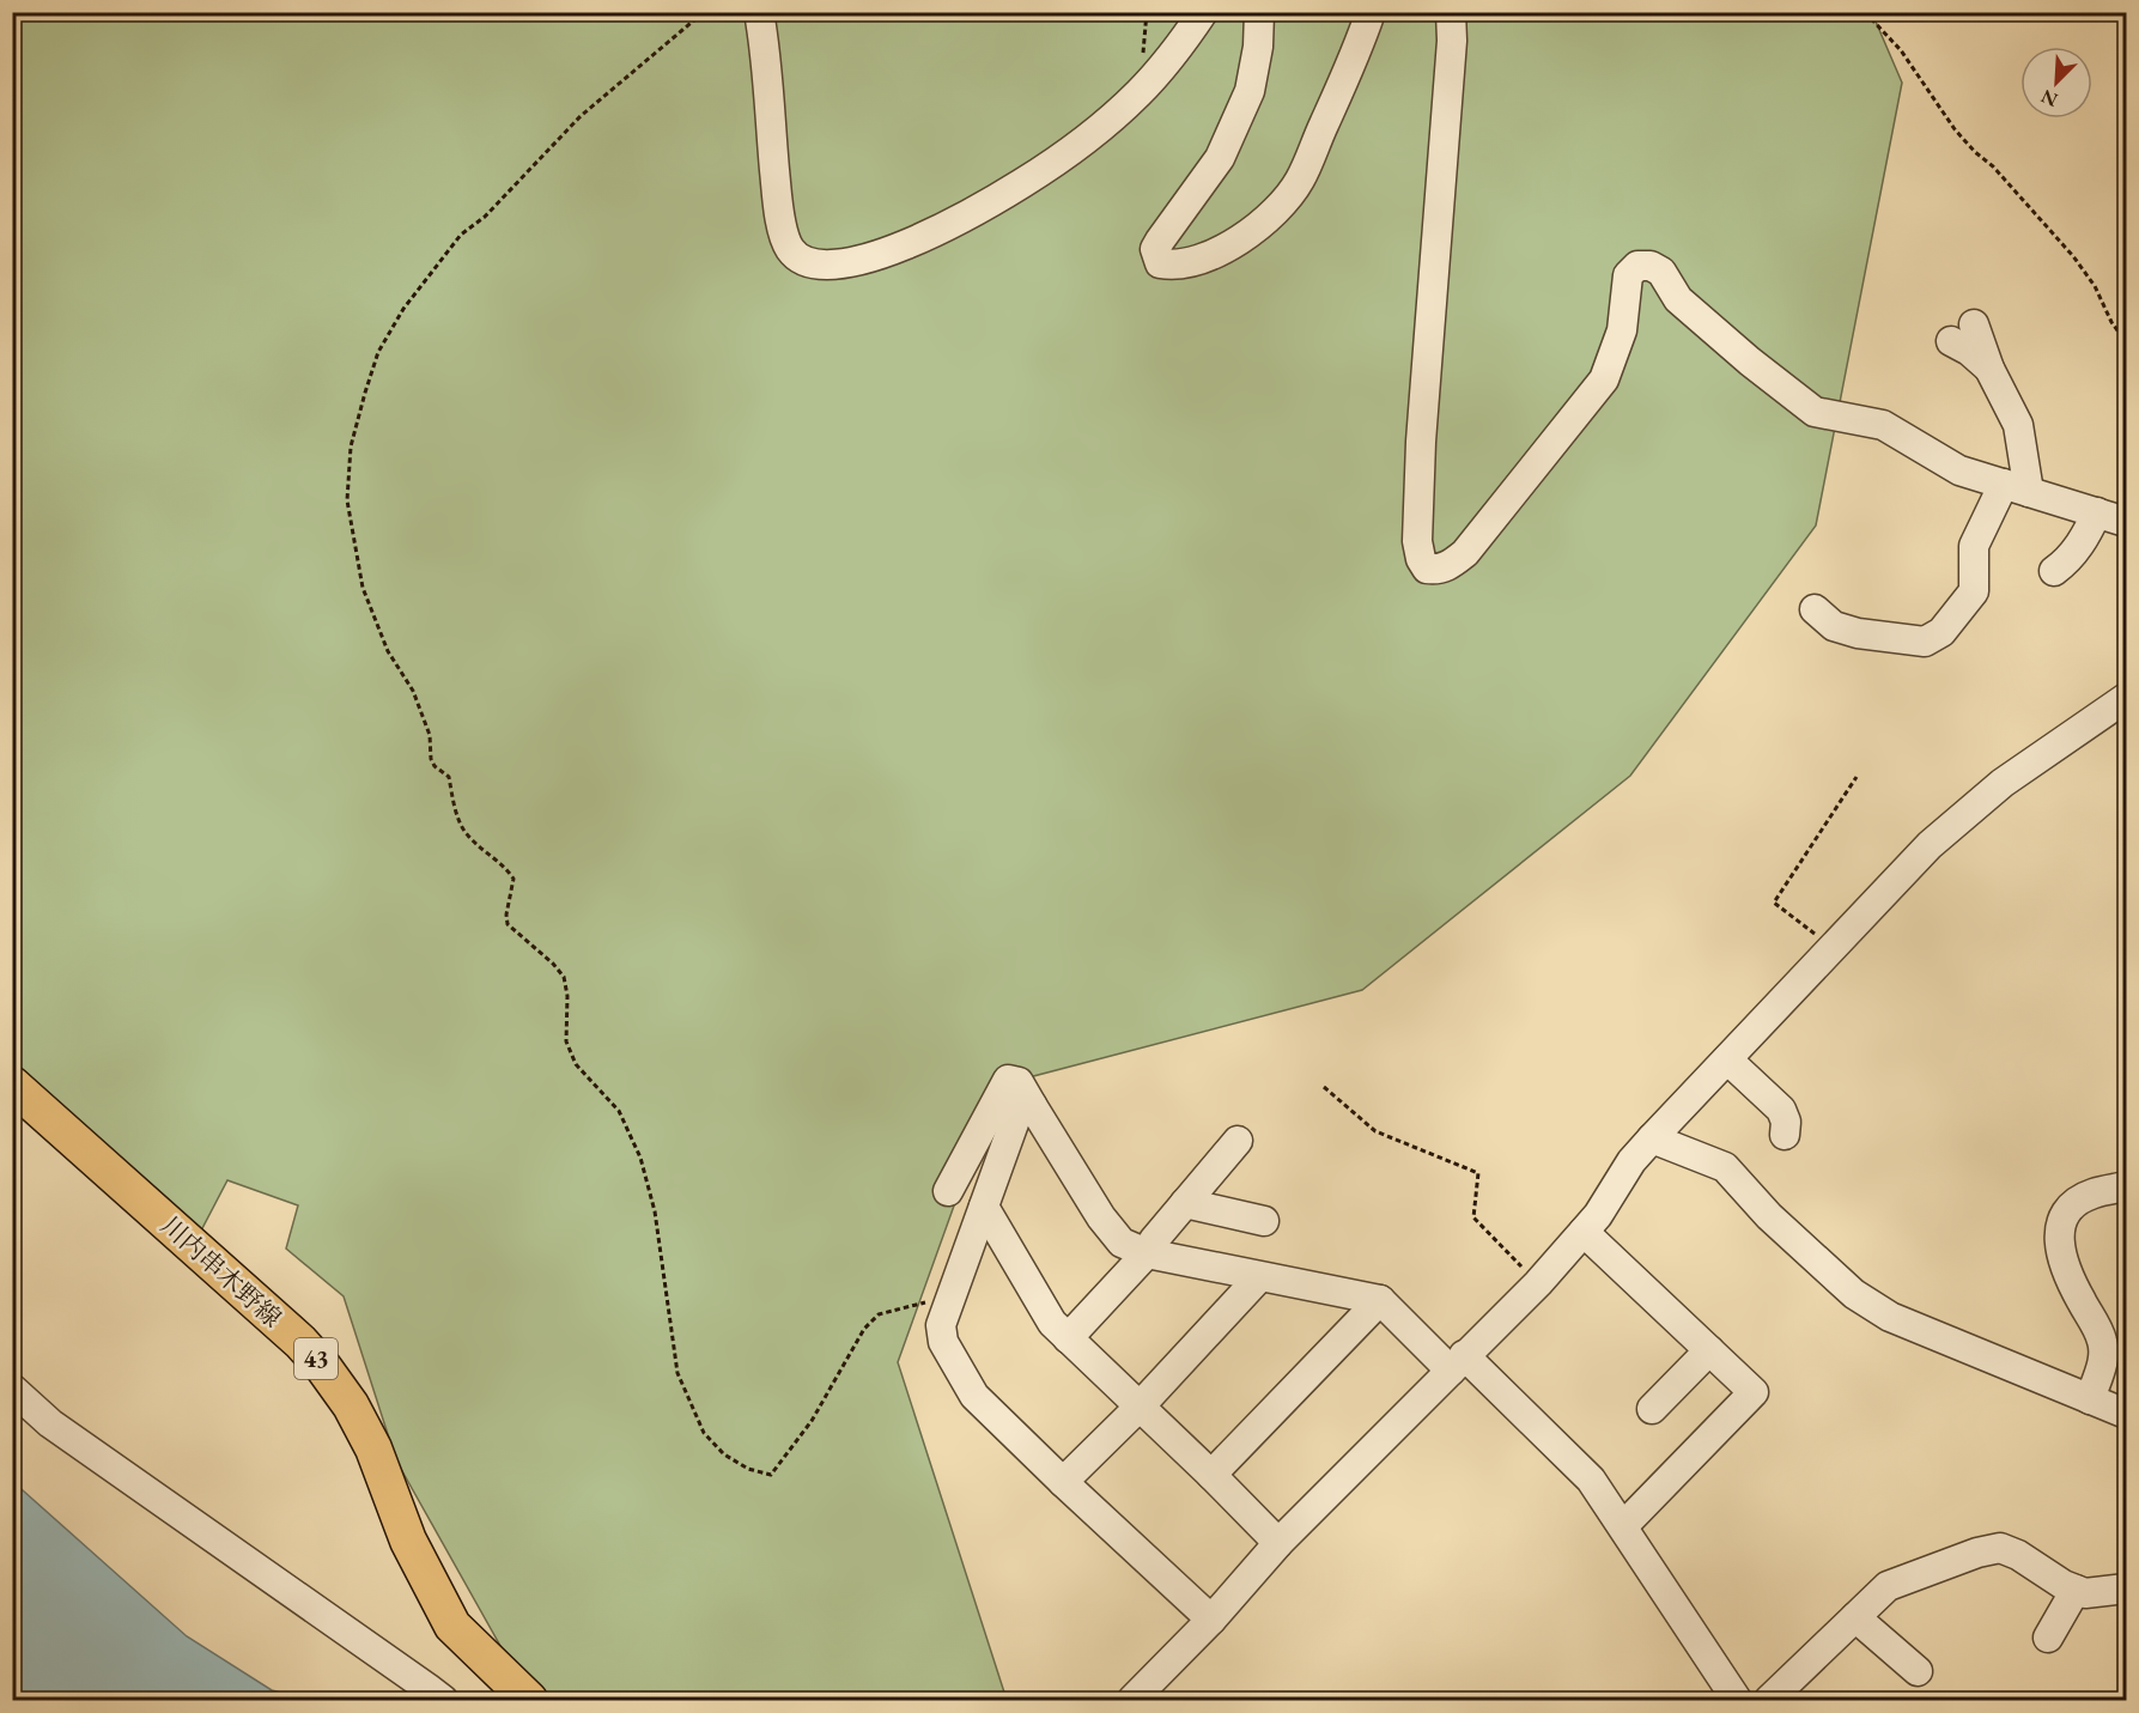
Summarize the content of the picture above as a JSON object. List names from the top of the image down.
{
  "streets": {
    "main road": ["川内串木野線", "43"]
  },
  "north": "bottom left"
}
